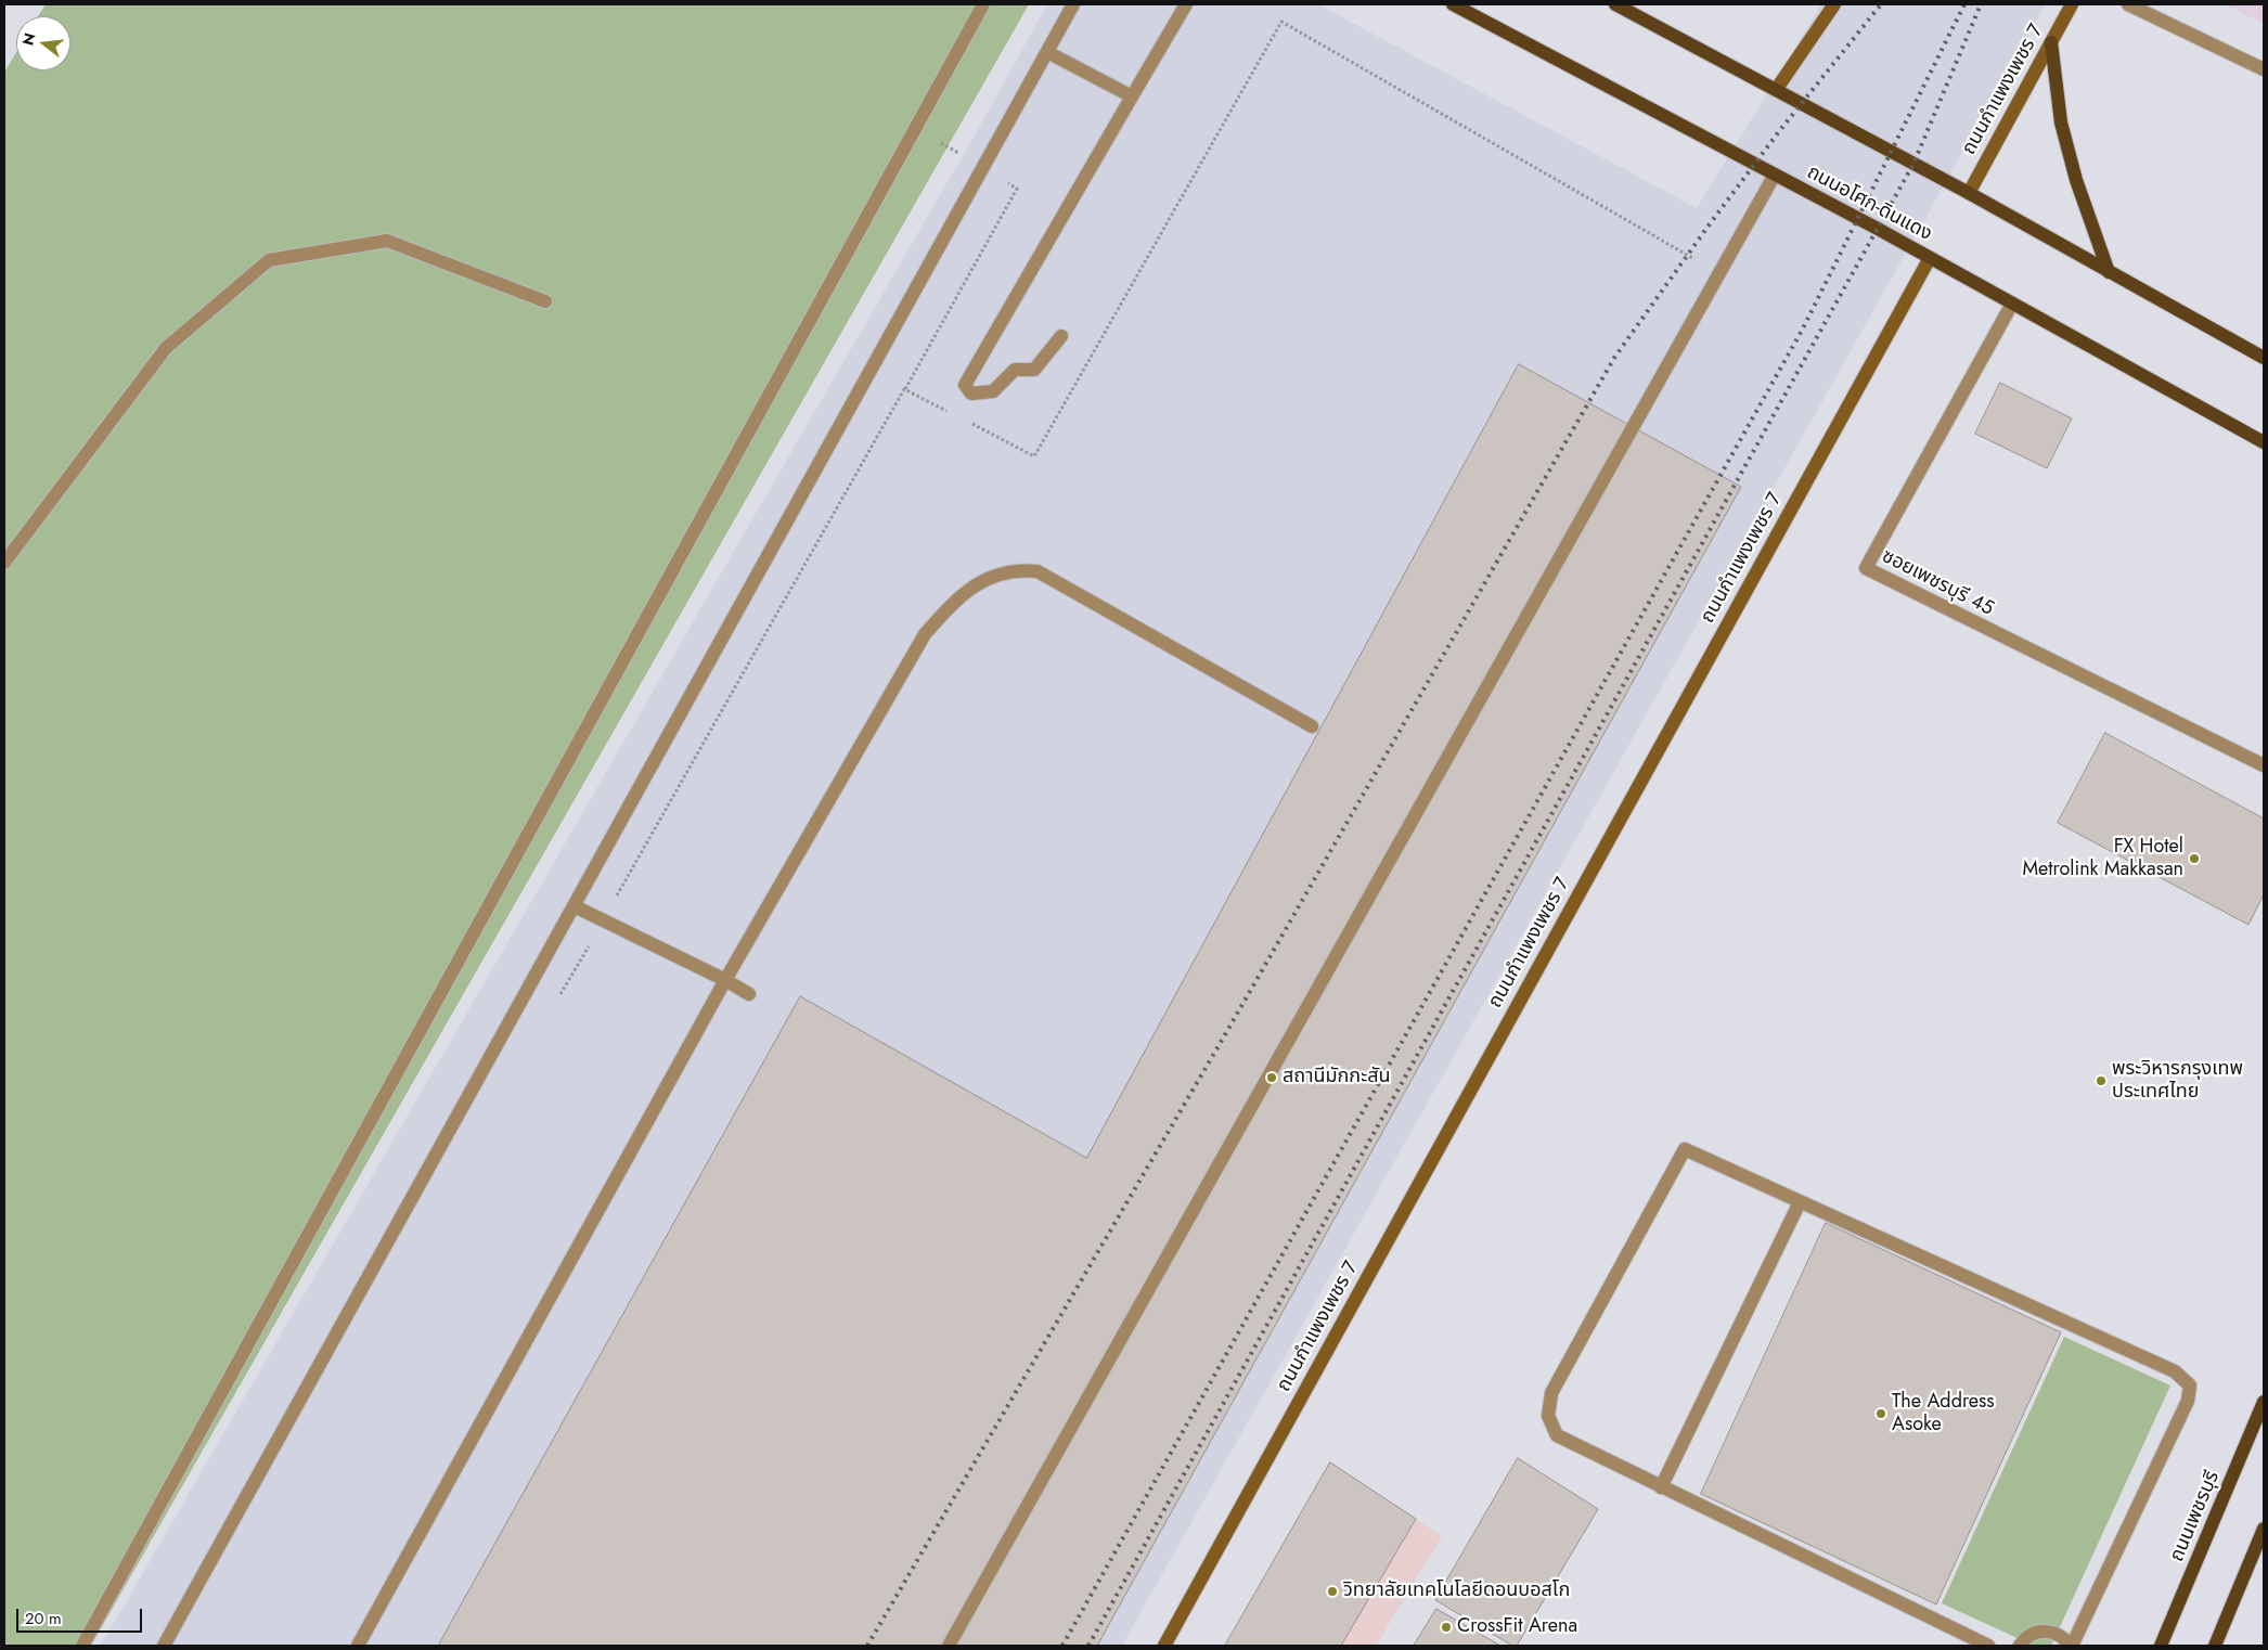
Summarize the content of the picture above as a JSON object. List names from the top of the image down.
{
  "streets": {
    "main road": ["ถนนอโศก-ดินแดง", "ถนนเพชรบุรี"],
    "street": ["ถนนกำแพงเพชร 7", "ซอยเพชรบุรี 45"]
  },
  "crossings": [
    ["ถนนกำแพงเพชร 7", "ถนนอโศก-ดินแดง"],
    ["ถนนอโศก-ดินแดง", "ซอยเพชรบุรี 45"]
  ],
  "places": [
    "FX Hotel Metrolink Makkasan",
    "สถานีมักกะสัน",
    "พระวิหารกรุงเทพ ประเทศไทย",
    "The Address Asoke",
    "วิทยาลัยเทคโนโลยีดอนบอสโก",
    "CrossFit Arena"
  ],
  "scale_bar": "20 m",
  "north": "left"
}
